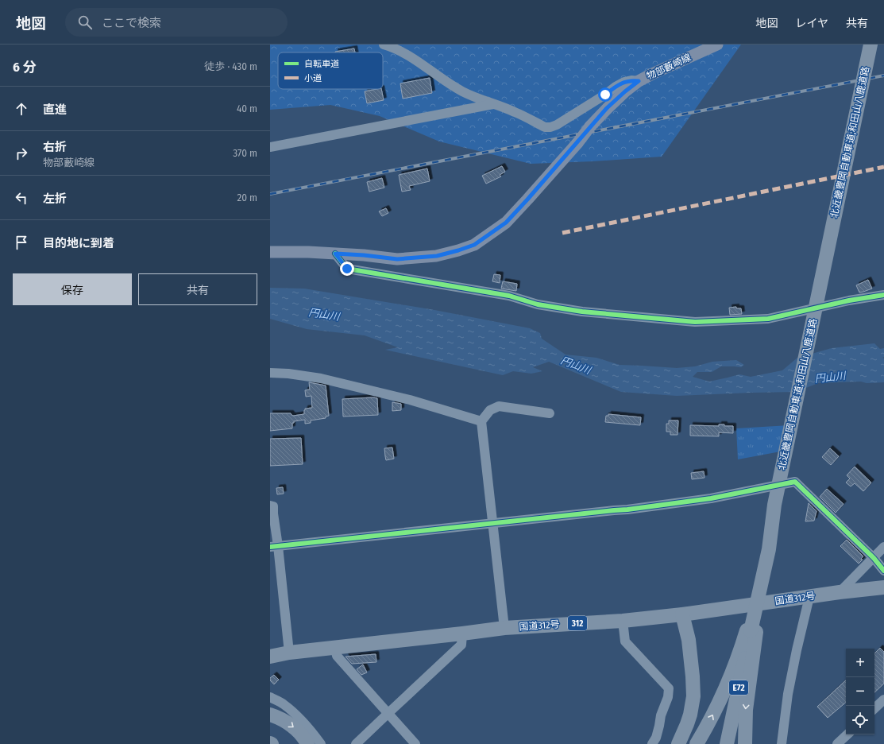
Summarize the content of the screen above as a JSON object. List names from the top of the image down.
{
  "streets": {
    "highway": [
      "北近畿豊岡自動車道;和田山八鹿道路",
      "国道312号",
      "312",
      "E72"
    ],
    "main road": ["物部藪崎線"]
  },
  "crossings": [
    ["北近畿豊岡自動車道;和田山八鹿道路", "E72"]
  ],
  "water": ["円山川"],
  "legend": ["自転車道", "小道"],
  "page": {
    "header": "地図",
    "search": "ここで検索",
    "nav": ["地図", "レイヤ", "共有"],
    "heading": ["6 分", "徒歩 · 430 m"],
    "list": [
      ["直進", "40 m"],
      ["右折", "物部藪崎線", "370 m"],
      ["左折", "20 m"],
      "目的地に到着"
    ],
    "buttons": ["保存", "共有"],
    "map_buttons": ["+", "−"]
  }
}
